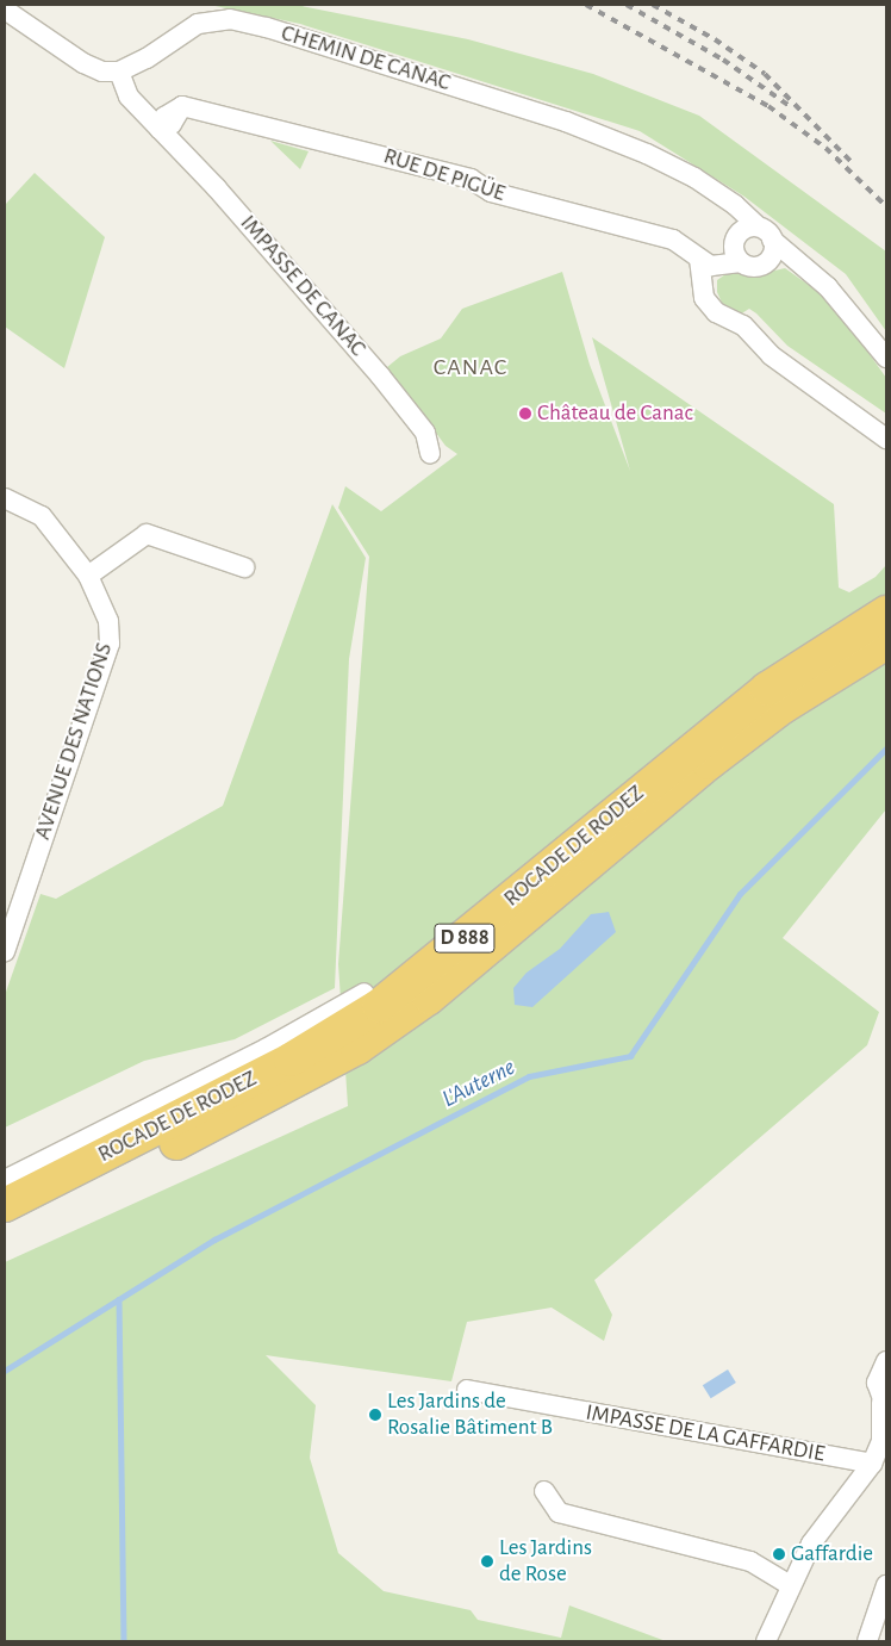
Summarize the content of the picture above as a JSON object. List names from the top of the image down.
{
  "streets": {
    "highway": ["ROCADE DE RODEZ", "D 888"],
    "street": [
      "CHEMIN DE CANAC",
      "RUE DE PIGÜE",
      "IMPASSE DE CANAC",
      "AVENUE DES NATIONS",
      "IMPASSE DE LA GAFFARDIE"
    ]
  },
  "crossings": [
    ["RUE DE PIGÜE", "IMPASSE DE CANAC"]
  ],
  "districts": ["CANAC"],
  "water": ["L'Auterne"],
  "places": [
    "Château de Canac",
    "Les Jardins de Rosalie Bâtiment B",
    "Gaffardie",
    "Les Jardins de Rose"
  ]
}
